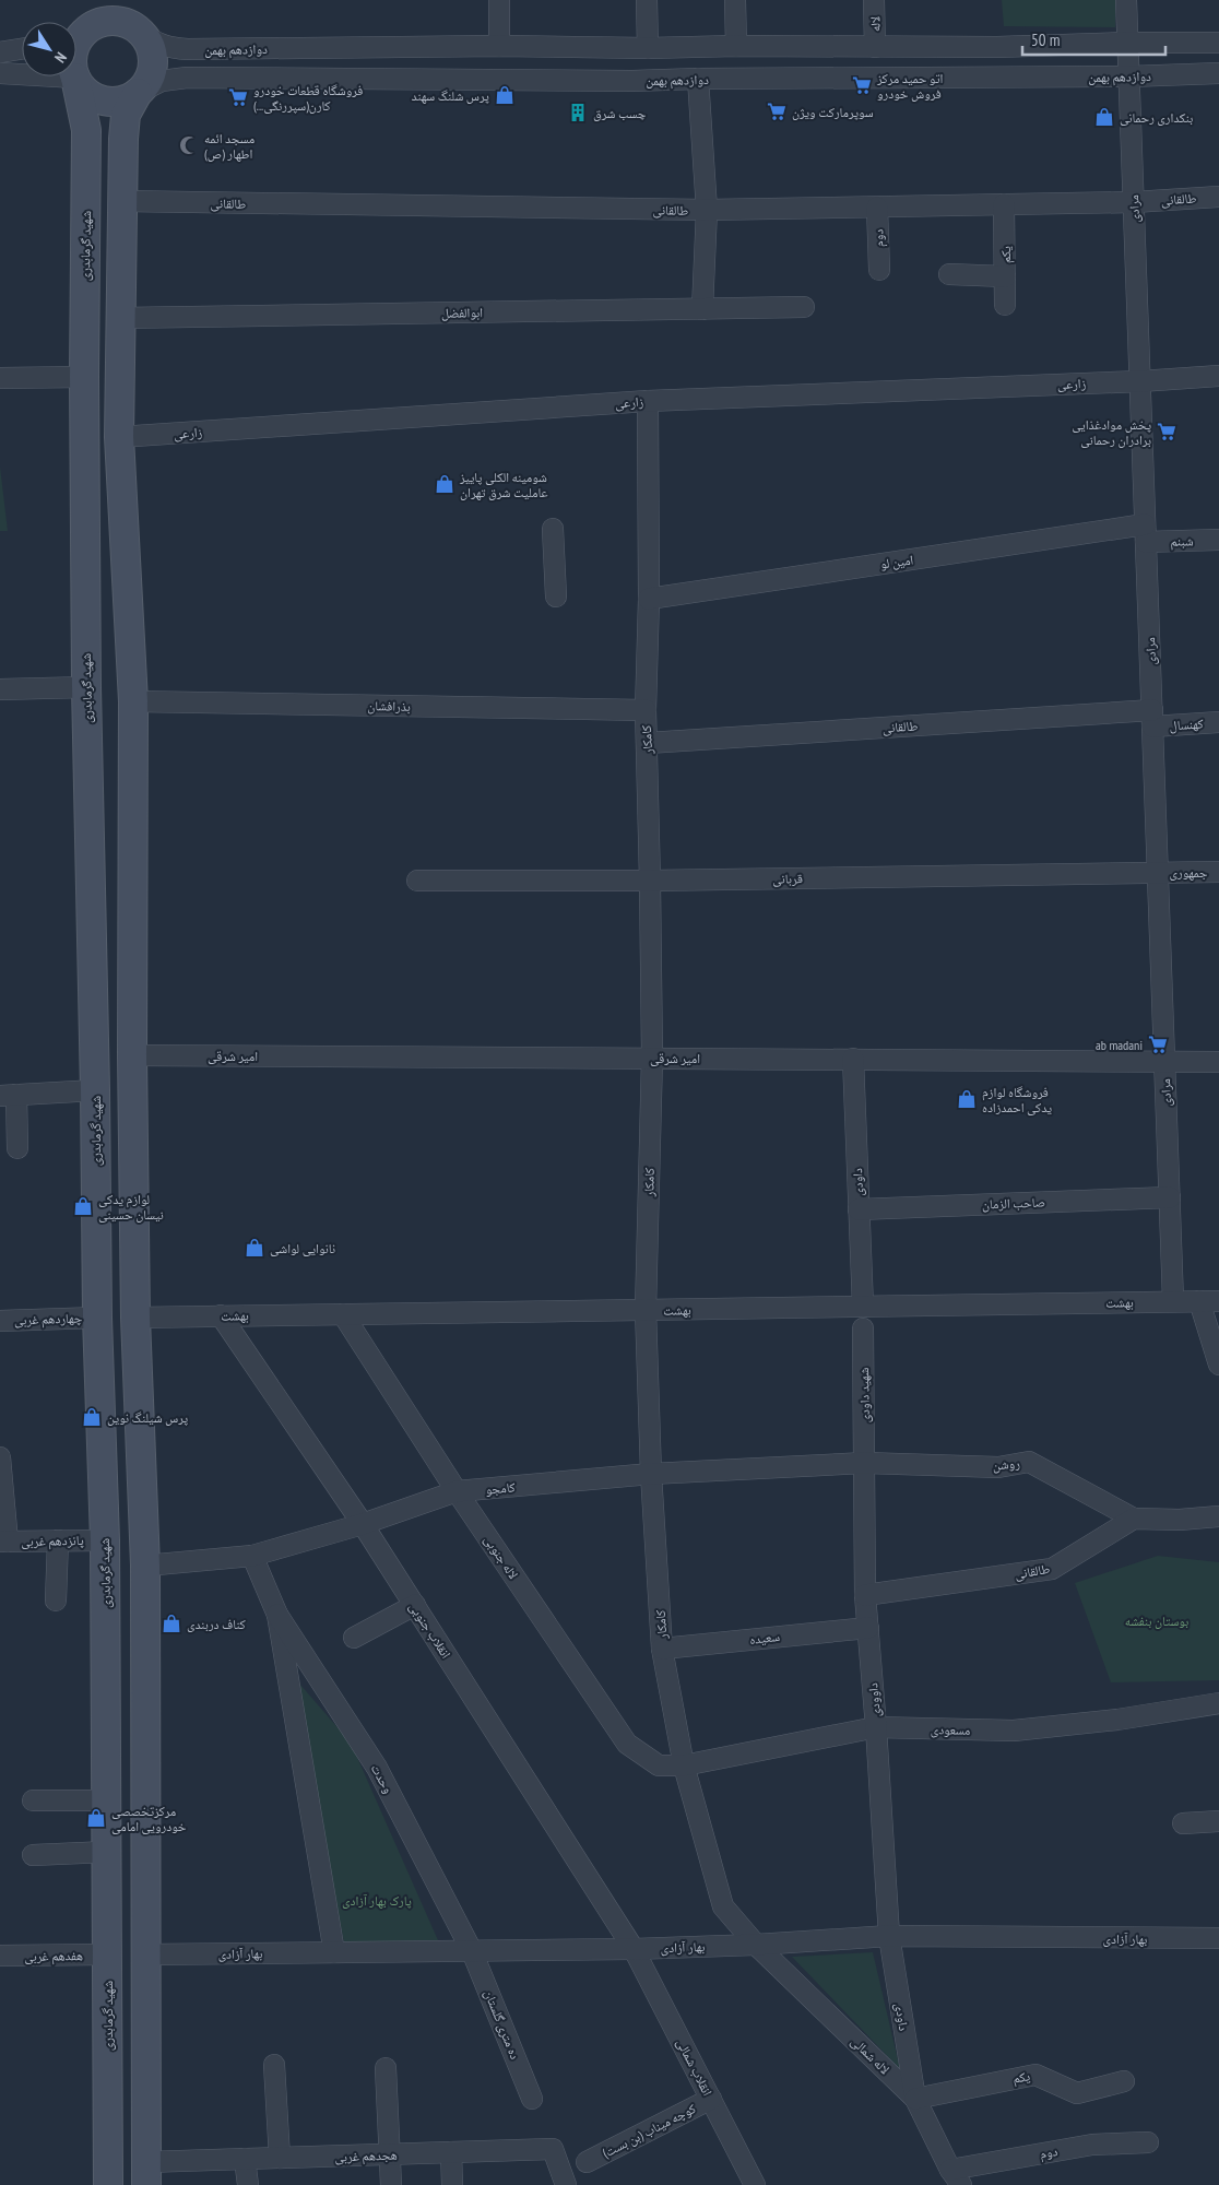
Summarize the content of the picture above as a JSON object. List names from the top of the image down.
{
  "streets": {
    "main road": ["شهید گرمابدری"],
    "street": [
      "لاله",
      "دوازدهم بهمن",
      "طالقانی",
      "مرادی",
      "دوم",
      "یکم",
      "ابوالفضل",
      "زارعی",
      "شبنم",
      "امین لو",
      "بذرافشان",
      "کهنسال",
      "کامکار",
      "جمهوری",
      "قربانی",
      "امیر شرقی",
      "داودی",
      "صاحب الزمان",
      "بهشت",
      "چهاردهم غربی",
      "شهید داودی",
      "روشن",
      "کامجو",
      "پانزدهم غربی",
      "لاله جنوبی",
      "انقلاب جنوبی",
      "سعیده",
      "داوودی",
      "مسعودی",
      "وحدت",
      "بهار آزادی",
      "هفدهم غربی",
      "ده متری گلستان",
      "لاله شمالی",
      "انقلاب شمالی",
      "کوچه میناب (بن بست)",
      "هجدهم غربی"
    ]
  },
  "crossings": [
    ["لاله", "دوازدهم بهمن"],
    ["دوازدهم بهمن", "مرادی"],
    ["طالقانی", "مرادی"],
    ["طالقانی", "دوم"],
    ["طالقانی", "یکم"],
    ["طالقانی", "کهنسال"],
    ["طالقانی", "کامکار"],
    ["طالقانی", "روشن"],
    ["طالقانی", "داوودی"],
    ["مرادی", "زارعی"],
    ["مرادی", "شبنم"],
    ["مرادی", "امین لو"],
    ["مرادی", "کهنسال"],
    ["مرادی", "جمهوری"],
    ["مرادی", "قربانی"],
    ["مرادی", "امیر شرقی"],
    ["مرادی", "صاحب الزمان"],
    ["مرادی", "بهشت"],
    ["دوم", "لاله شمالی"],
    ["شهید گرمابدری", "چهاردهم غربی"],
    ["شهید گرمابدری", "پانزدهم غربی"],
    ["شهید گرمابدری", "هفدهم غربی"],
    ["یکم", "داودی"],
    ["یکم", "لاله شمالی"],
    ["زارعی", "کامکار"],
    ["شبنم", "امین لو"],
    ["امین لو", "کامکار"],
    ["بذرافشان", "کامکار"],
    ["کامکار", "قربانی"],
    ["کامکار", "امیر شرقی"],
    ["کامکار", "بهشت"],
    ["کامکار", "کامجو"],
    ["کامکار", "لاله جنوبی"],
    ["کامکار", "سعیده"],
    ["کامکار", "مسعودی"],
    ["کامکار", "بهار آزادی"],
    ["کامکار", "لاله شمالی"],
    ["جمهوری", "قربانی"],
    ["امیر شرقی", "داودی"],
    ["داودی", "صاحب الزمان"],
    ["داودی", "بهشت"],
    ["داودی", "داوودی"],
    ["داودی", "بهار آزادی"],
    ["داودی", "لاله شمالی"],
    ["بهشت", "لاله جنوبی"],
    ["بهشت", "انقلاب جنوبی"],
    ["شهید داودی", "روشن"],
    ["شهید داودی", "کامجو"],
    ["شهید داودی", "داوودی"],
    ["روشن", "کامجو"],
    ["روشن", "داوودی"],
    ["کامجو", "لاله جنوبی"],
    ["کامجو", "انقلاب جنوبی"],
    ["کامجو", "داوودی"],
    ["کامجو", "وحدت"],
    ["لاله جنوبی", "مسعودی"],
    ["انقلاب جنوبی", "بهار آزادی"],
    ["انقلاب جنوبی", "انقلاب شمالی"],
    ["سعیده", "داوودی"],
    ["داوودی", "مسعودی"],
    ["داوودی", "بهار آزادی"],
    ["وحدت", "بهار آزادی"],
    ["وحدت", "ده متری گلستان"],
    ["بهار آزادی", "ده متری گلستان"],
    ["بهار آزادی", "لاله شمالی"],
    ["بهار آزادی", "انقلاب شمالی"],
    ["انقلاب شمالی", "کوچه میناب (بن بست)"]
  ],
  "parks": ["بوستان بنفشه", "پارک بهار آزادی"],
  "places": {
    "supermarket": [
      "اتو حمید مرکز فروش خودرو",
      "فروشگاه قطعات خودرو کارن(سپررنگی...)",
      "سوپرمارکت ویژن",
      "پخش موادغذایی برادران رحمانی",
      "ab madani"
    ],
    "shop": [
      "پرس شلنگ سهند",
      "بنکداری رحمانی",
      "شومینه الکلی پاییز عاملیت شرق تهران",
      "فروشگاه لوازم یدکی احمدزاده",
      "لوازم یدکی نیسان حسینی",
      "نانوایی لواشی",
      "پرس شیلنگ نوین",
      "کناف دربندی",
      "مرکزتخصصی خودرویی امامی"
    ],
    "building": ["چسب شرق"],
    "mosque": ["مسجد ائمه اطهار (ص)"]
  },
  "scale_bar": "50 m",
  "north": "bottom right"
}
